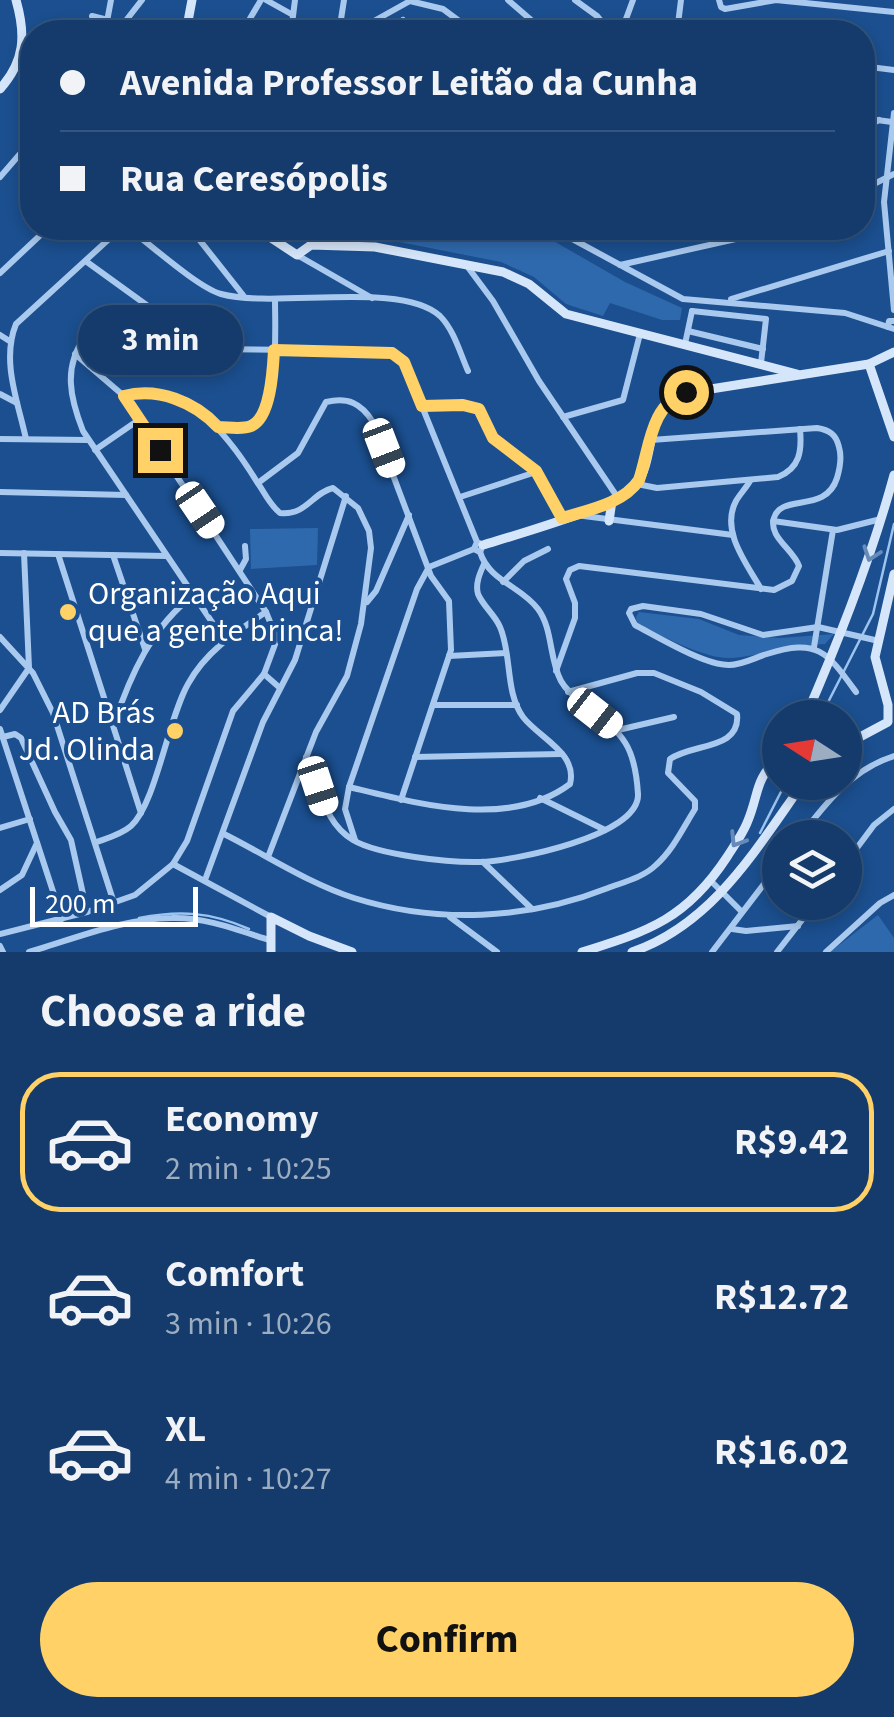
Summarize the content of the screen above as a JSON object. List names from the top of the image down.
{
  "places": ["Organização Aqui que a gente brinca!", "AD Brás Jd. Olinda"],
  "scale_bar": "200 m",
  "north": "left",
  "page": {
    "banner": ["Avenida Professor Leitão da Cunha", "Rua Ceresópolis"],
    "bubble": "3 min",
    "scale": "200 m",
    "heading": "Choose a ride",
    "list": [
      {
        "name": "Economy",
        "note": "2 min · 10:25",
        "value": "R$9.42"
      },
      {
        "name": "Comfort",
        "note": "3 min · 10:26",
        "value": "R$12.72"
      },
      {
        "name": "XL",
        "note": "4 min · 10:27",
        "value": "R$16.02"
      }
    ],
    "buttons": "Confirm"
  }
}
